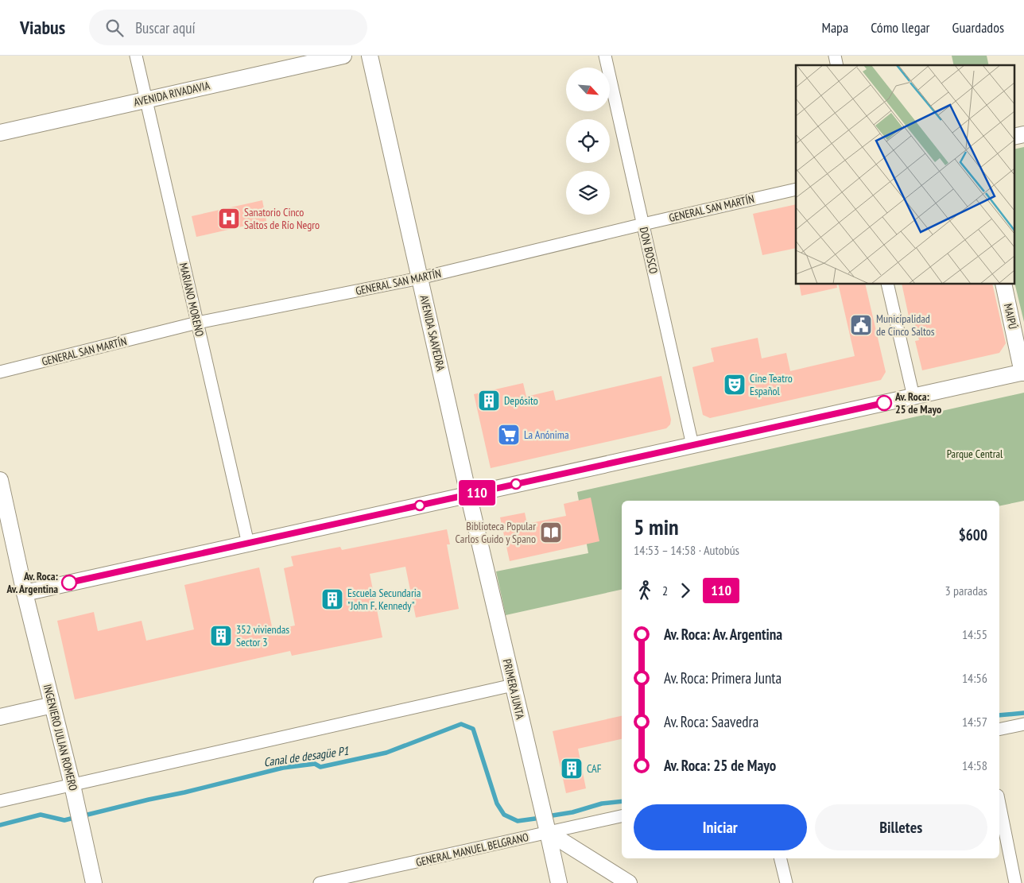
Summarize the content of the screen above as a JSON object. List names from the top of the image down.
{
  "streets": {
    "street": [
      "AVENIDA RIVADAVIA",
      "GENERAL SAN MARTÍN",
      "DON BOSCO",
      "MARIANO MORENO",
      "MAIPÚ",
      "AVENIDA SAAVEDRA",
      "PRIMERA JUNTA",
      "INGENIERO JULIAN ROMERO",
      "GENERAL MANUEL BELGRANO"
    ]
  },
  "crossings": [
    ["AVENIDA RIVADAVIA", "MARIANO MORENO"],
    ["GENERAL SAN MARTÍN", "DON BOSCO"],
    ["GENERAL SAN MARTÍN", "MARIANO MORENO"],
    ["GENERAL SAN MARTÍN", "AVENIDA SAAVEDRA"],
    ["AVENIDA SAAVEDRA", "PRIMERA JUNTA"],
    ["PRIMERA JUNTA", "GENERAL MANUEL BELGRANO"]
  ],
  "water": ["Canal de desagüe P1"],
  "parks": ["Parque Central"],
  "places": {
    "hospital": ["Sanatorio Cinco Saltos de Río Negro"],
    "public building": ["Municipalidad de Cinco Saltos"],
    "theatre": ["Cine Teatro Español"],
    "building": [
      "Depósito",
      "Escuela Secundaria \"John F. Kennedy\"",
      "352 viviendas Sector 3",
      "CAF"
    ],
    "other": ["Av. Roca: 25 de Mayo", "Av. Roca: Av. Argentina"],
    "supermarket": ["La Anónima"],
    "library": ["Biblioteca Popular Carlos Guido y Spano"]
  },
  "lines": ["bus line 110"],
  "north": "bottom right",
  "page": {
    "header": "Viabus",
    "search": "Buscar aquí",
    "nav": ["Mapa", "Cómo llegar", "Guardados"],
    "on_map": "110",
    "heading": ["5 min", "14:53 – 14:58 · Autobús", "$600"],
    "legs": ["2", "110", "3 paradas"],
    "list": [
      {
        "name": "Av. Roca: Av. Argentina",
        "value": "14:55"
      },
      {
        "name": "Av. Roca: Primera Junta",
        "value": "14:56"
      },
      {
        "name": "Av. Roca: Saavedra",
        "value": "14:57"
      },
      {
        "name": "Av. Roca: 25 de Mayo",
        "value": "14:58"
      }
    ],
    "buttons": ["Iniciar", "Billetes"]
  }
}
